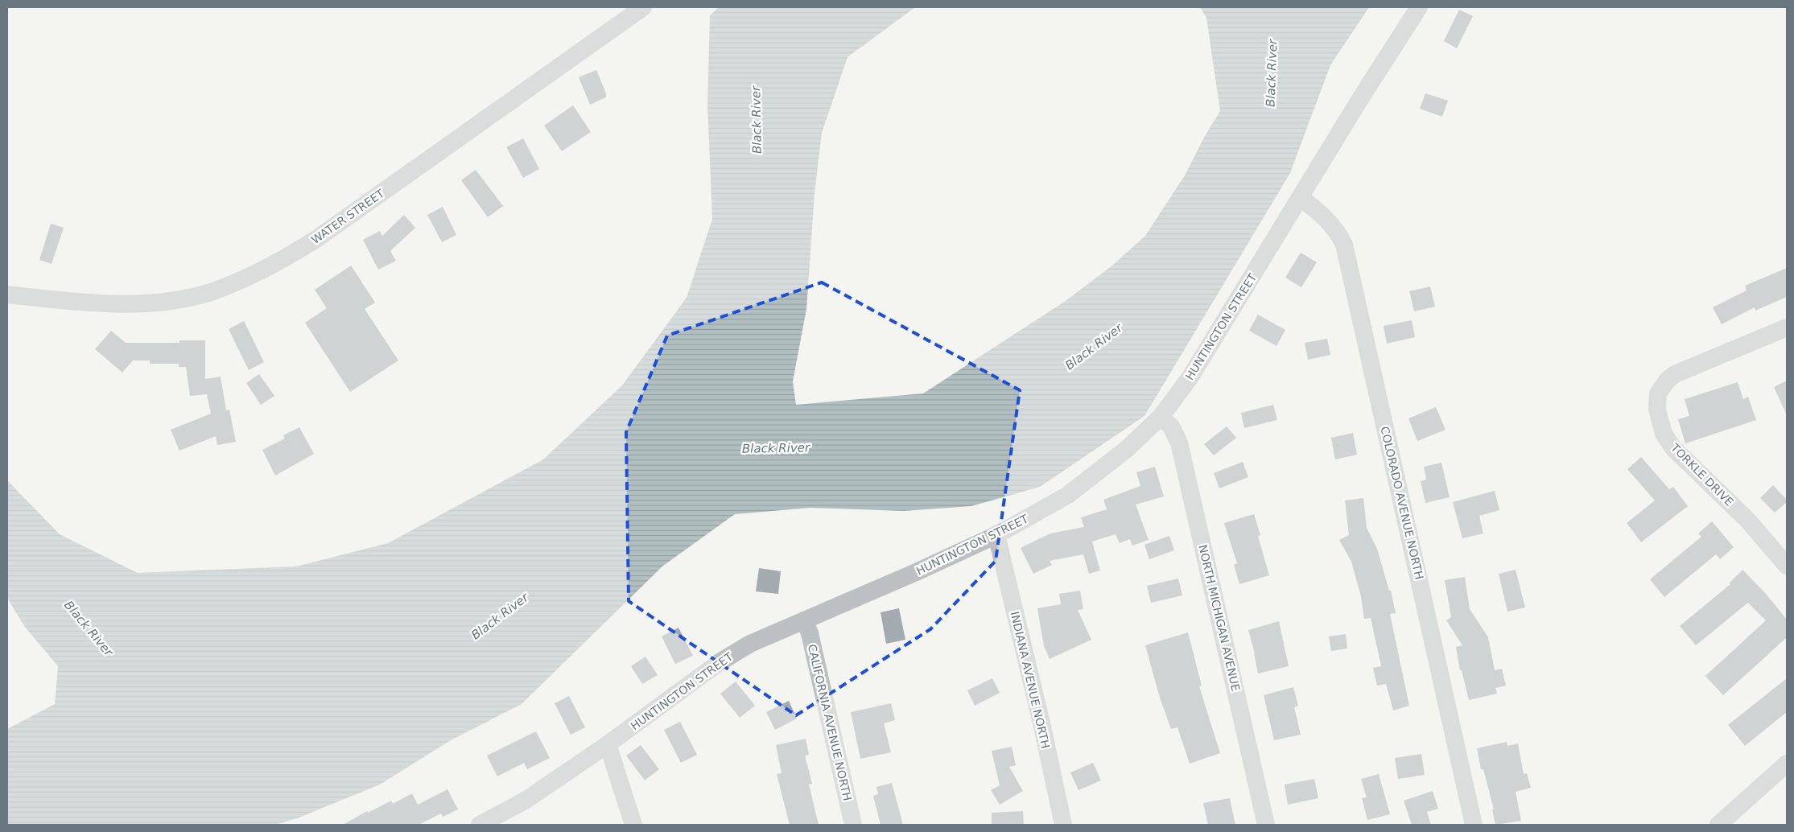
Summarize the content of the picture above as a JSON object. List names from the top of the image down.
{
  "streets": {
    "street": [
      "WATER STREET",
      "HUNTINGTON STREET",
      "TORKLE DRIVE",
      "COLORADO AVENUE NORTH",
      "NORTH MICHIGAN AVENUE",
      "INDIANA AVENUE NORTH",
      "CALIFORNIA AVENUE NORTH"
    ]
  },
  "crossings": [
    ["HUNTINGTON STREET", "COLORADO AVENUE NORTH"],
    ["HUNTINGTON STREET", "NORTH MICHIGAN AVENUE"],
    ["HUNTINGTON STREET", "INDIANA AVENUE NORTH"],
    ["HUNTINGTON STREET", "CALIFORNIA AVENUE NORTH"]
  ],
  "water": ["Black River"]
}
